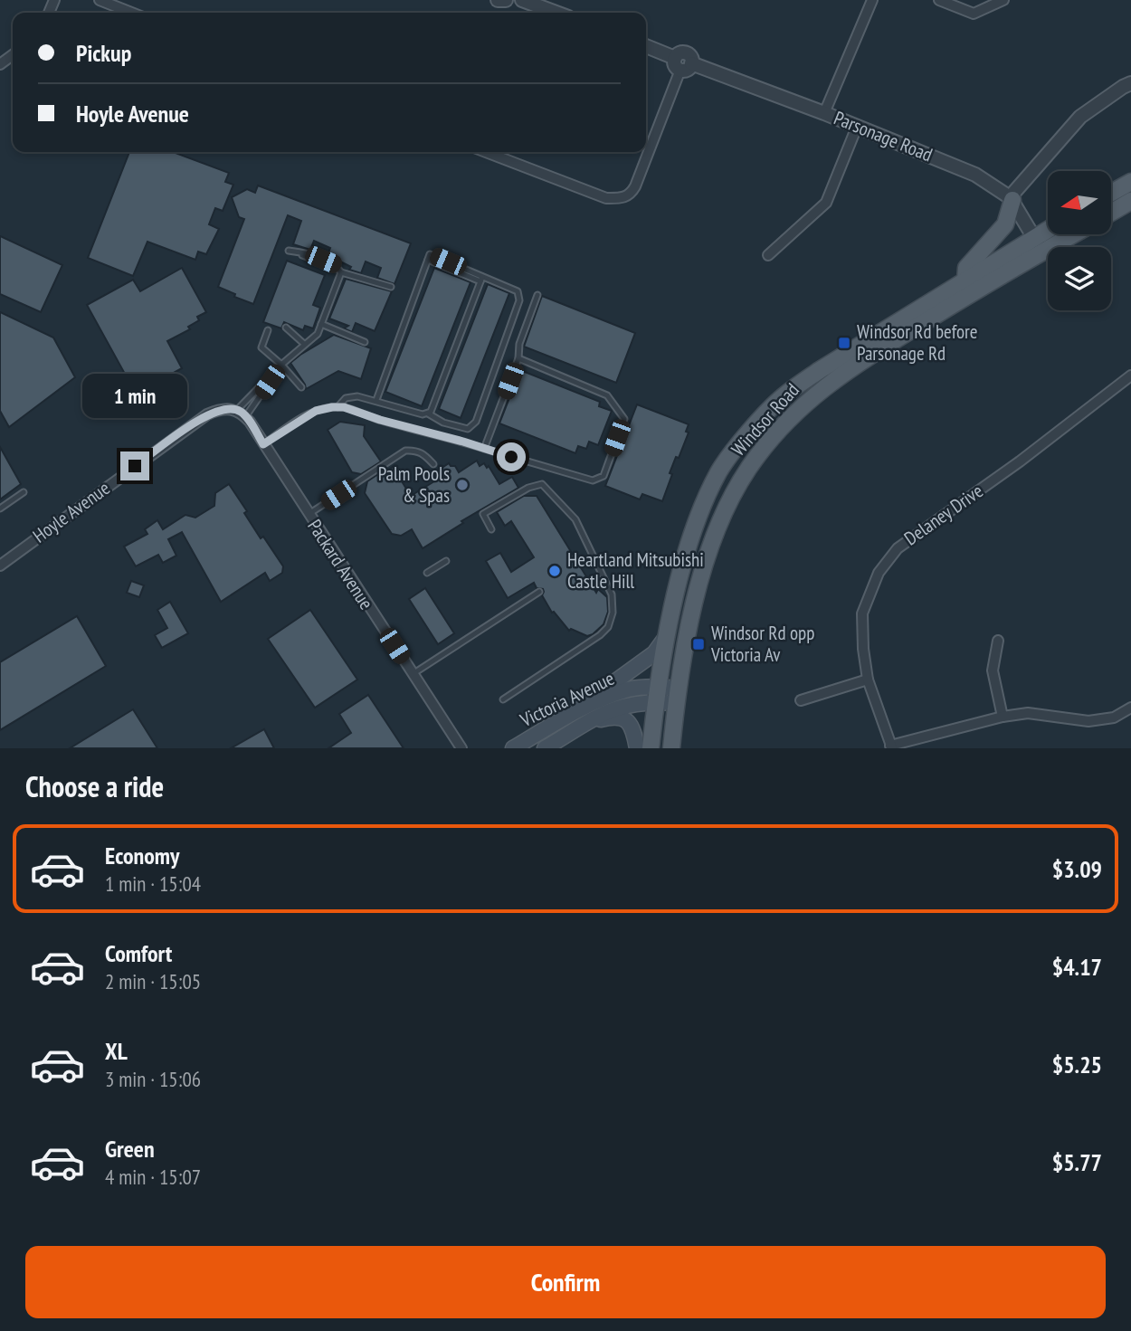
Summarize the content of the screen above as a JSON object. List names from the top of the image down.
{
  "streets": {
    "main road": ["Windsor Road", "Victoria Avenue"],
    "street": [
      "Parsonage Road",
      "Hoyle Avenue",
      "Delaney Drive",
      "Packard Avenue"
    ]
  },
  "crossings": [
    ["Parsonage Road", "Windsor Road"],
    ["Windsor Road", "Victoria Avenue"],
    ["Hoyle Avenue", "Packard Avenue"]
  ],
  "places": {
    "transit": ["Windsor Rd before Parsonage Rd", "Windsor Rd opp Victoria Av"],
    "other": ["Palm Pools & Spas", "Heartland Mitsubishi Castle Hill"]
  },
  "north": "left",
  "page": {
    "banner": ["Pickup", "Hoyle Avenue"],
    "bubble": "1 min",
    "heading": "Choose a ride",
    "list": [
      {
        "name": "Economy",
        "note": "1 min · 15:04",
        "value": "$3.09"
      },
      {
        "name": "Comfort",
        "note": "2 min · 15:05",
        "value": "$4.17"
      },
      {
        "name": "XL",
        "note": "3 min · 15:06",
        "value": "$5.25"
      },
      {
        "name": "Green",
        "note": "4 min · 15:07",
        "value": "$5.77"
      }
    ],
    "buttons": "Confirm"
  }
}
